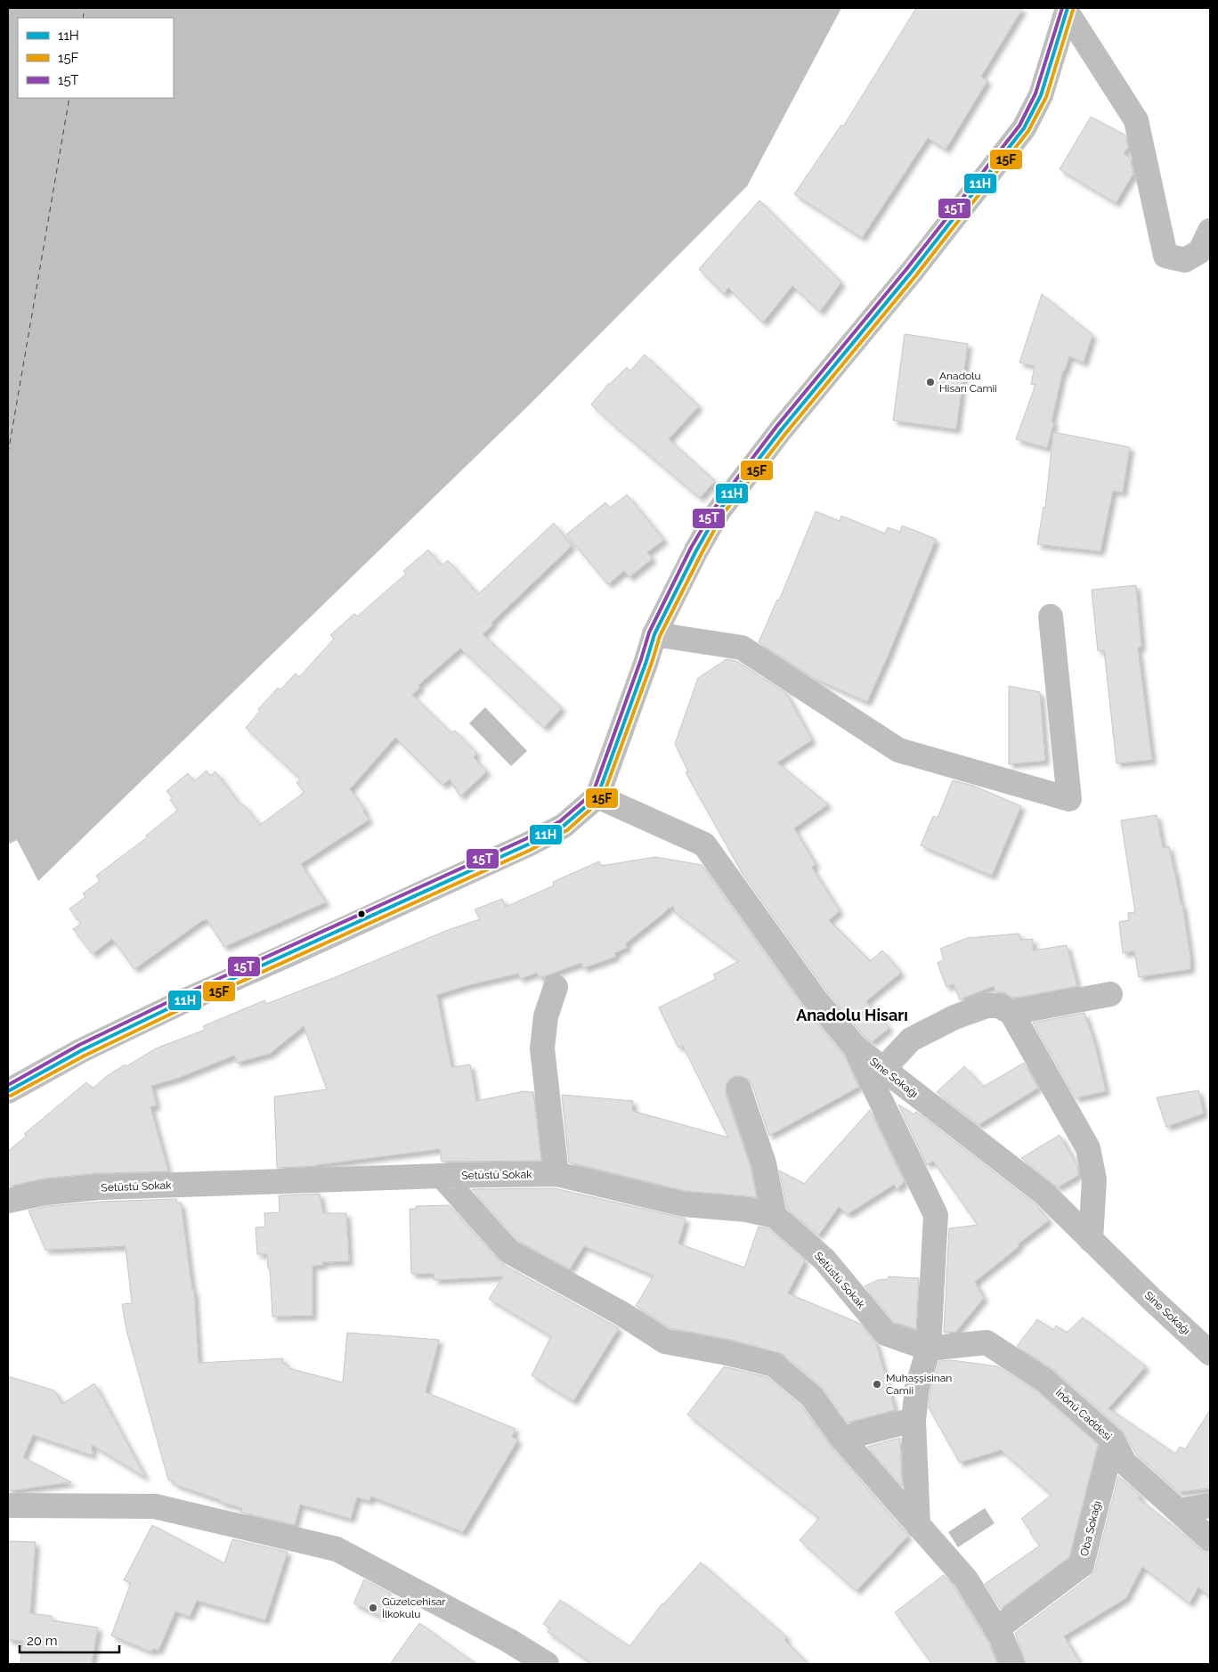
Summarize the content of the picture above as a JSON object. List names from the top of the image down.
{
  "streets": {
    "street": [
      "Sine Sokağı",
      "Setüstü Sokak",
      "İnönü Caddesi",
      "Oba Sokağı"
    ]
  },
  "crossings": [
    ["Setüstü Sokak", "İnönü Caddesi"],
    ["İnönü Caddesi", "Oba Sokağı"]
  ],
  "districts": ["Anadolu Hisarı"],
  "places": ["Anadolu Hisarı Camii", "Muhaşşisinan Camii", "Güzelcehisar İlkokulu"],
  "lines": ["transit line 11H", "transit line 15T", "transit line 15F"],
  "legend": ["11H", "15F", "15T"],
  "scale_bar": "20 m"
}
